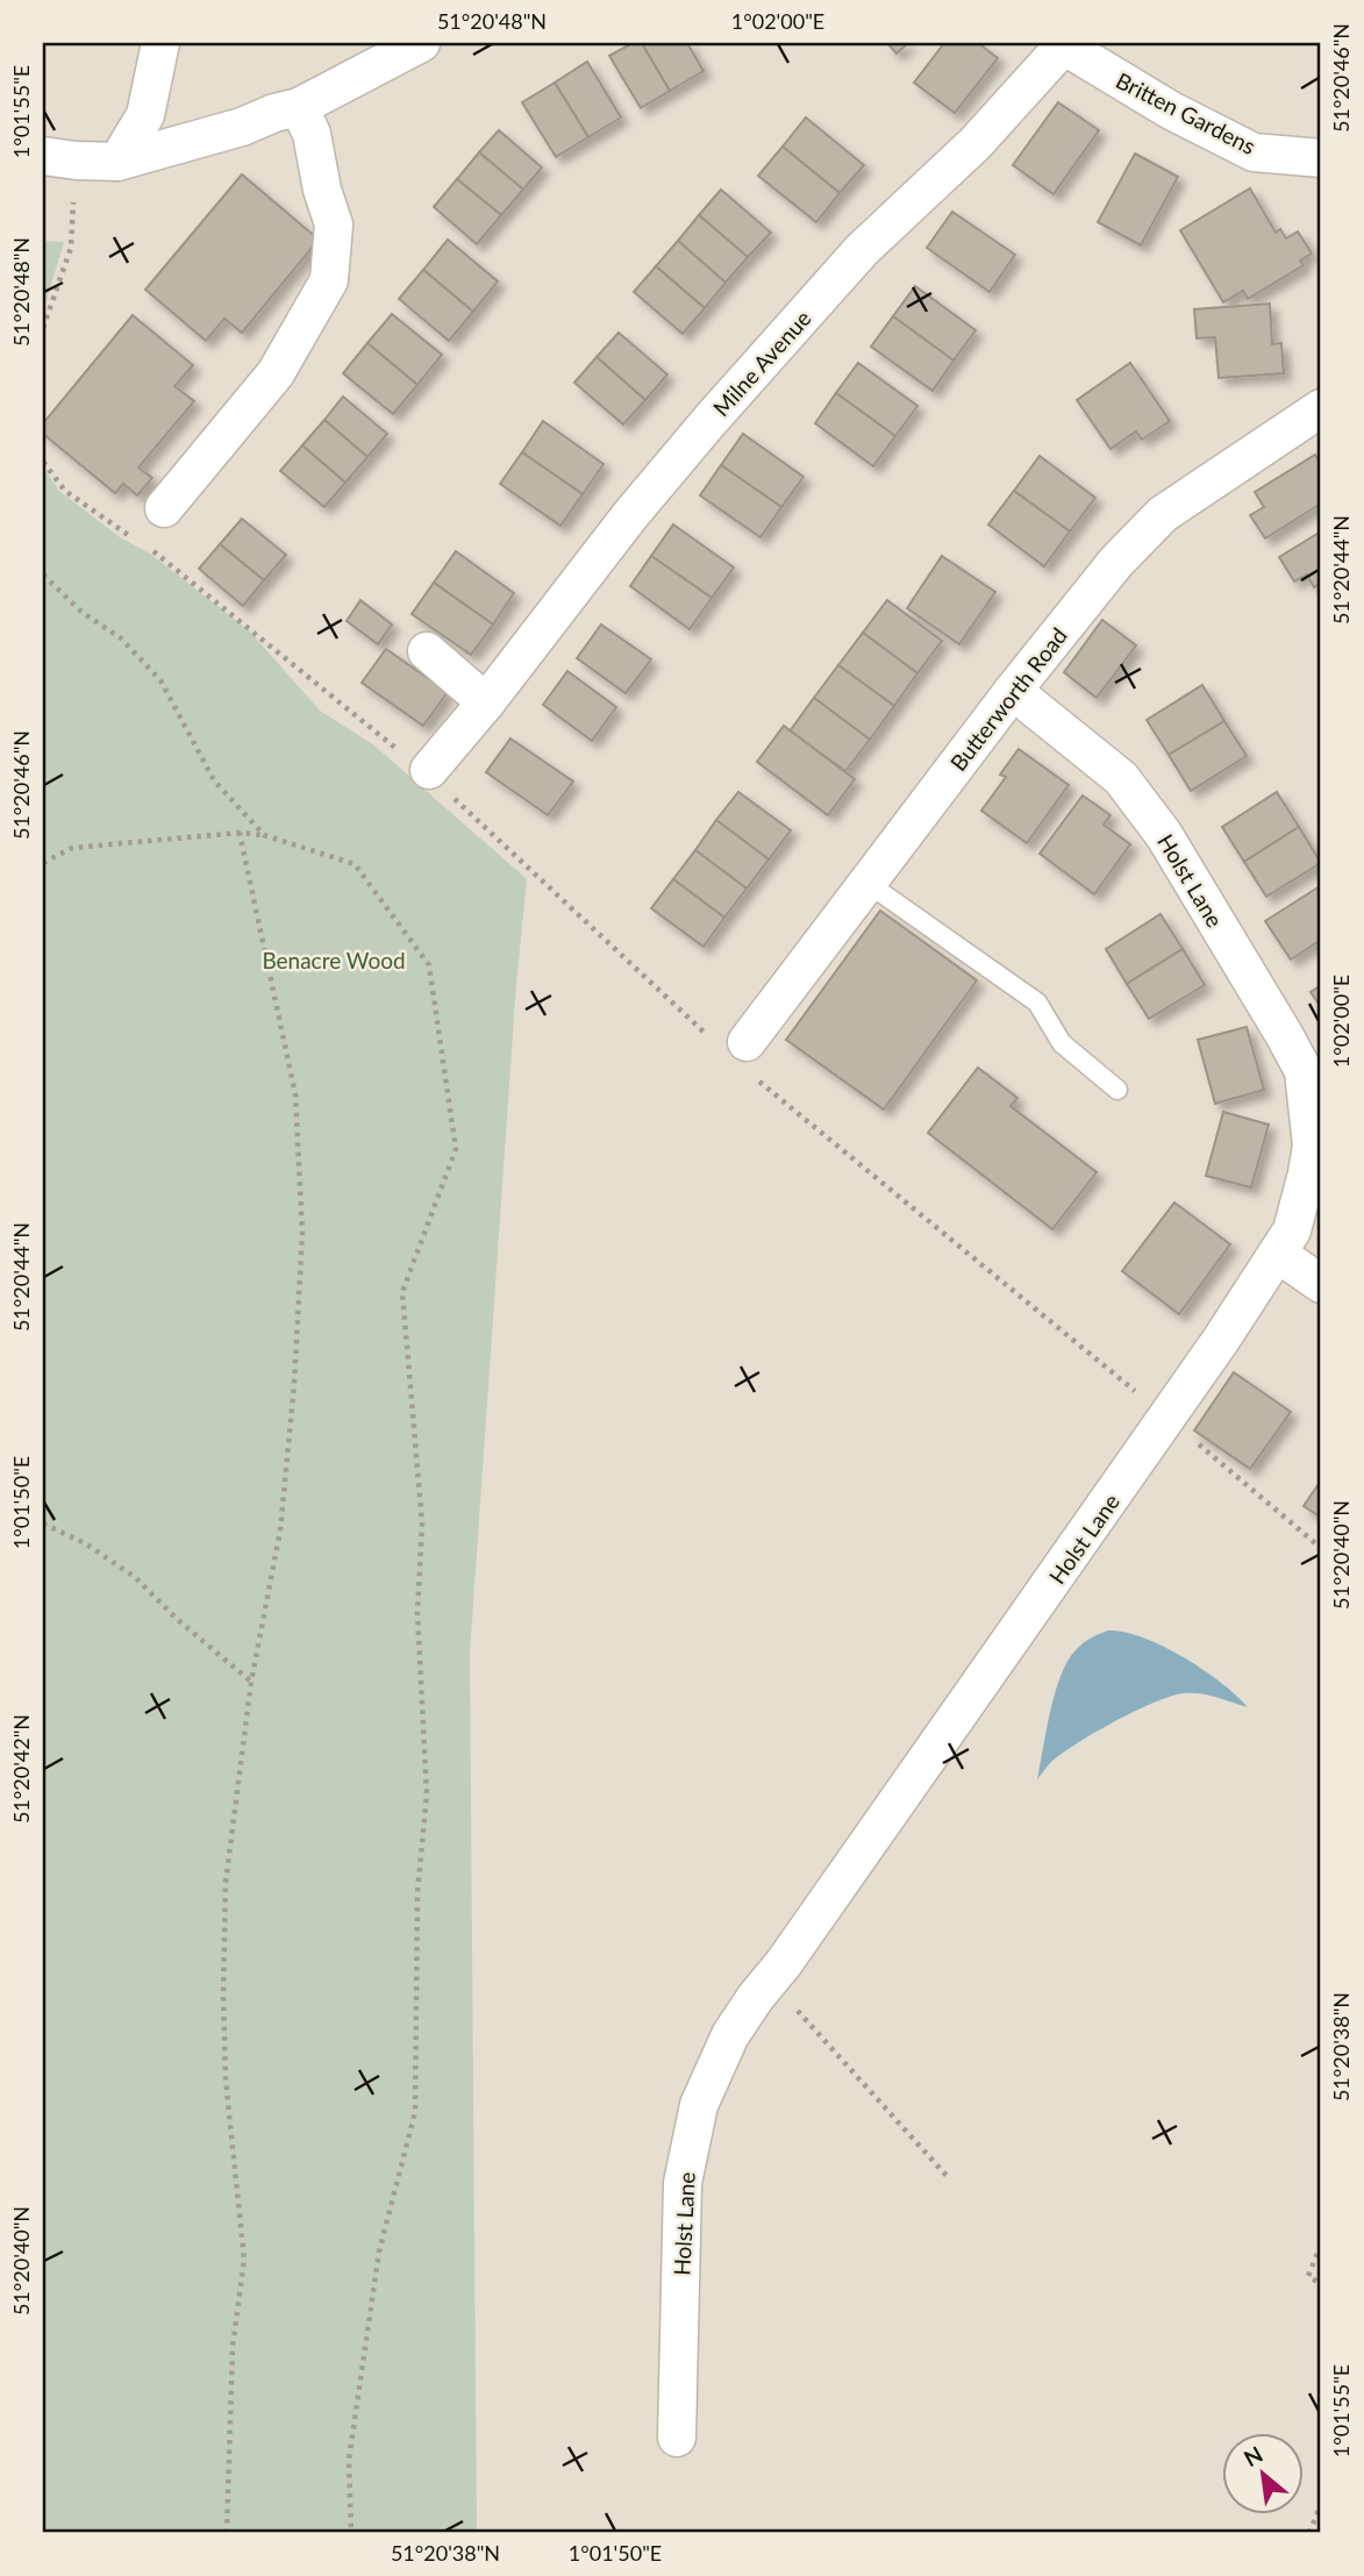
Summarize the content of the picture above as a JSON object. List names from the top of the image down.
{
  "streets": {
    "street": [
      "Britten Gardens",
      "Milne Avenue",
      "Butterworth Road",
      "Holst Lane"
    ]
  },
  "crossings": [
    ["Britten Gardens", "Milne Avenue"],
    ["Butterworth Road", "Holst Lane"]
  ],
  "parks": ["Benacre Wood"],
  "north": "top left",
  "coordinates": [
    "51°20'48\"N",
    "1°02'00\"E",
    "51°20'46\"N",
    "1°01'55\"E",
    "51°20'44\"N",
    "1°01'50\"E",
    "51°20'40\"N",
    "51°20'42\"N",
    "51°20'38\"N"
  ]
}
